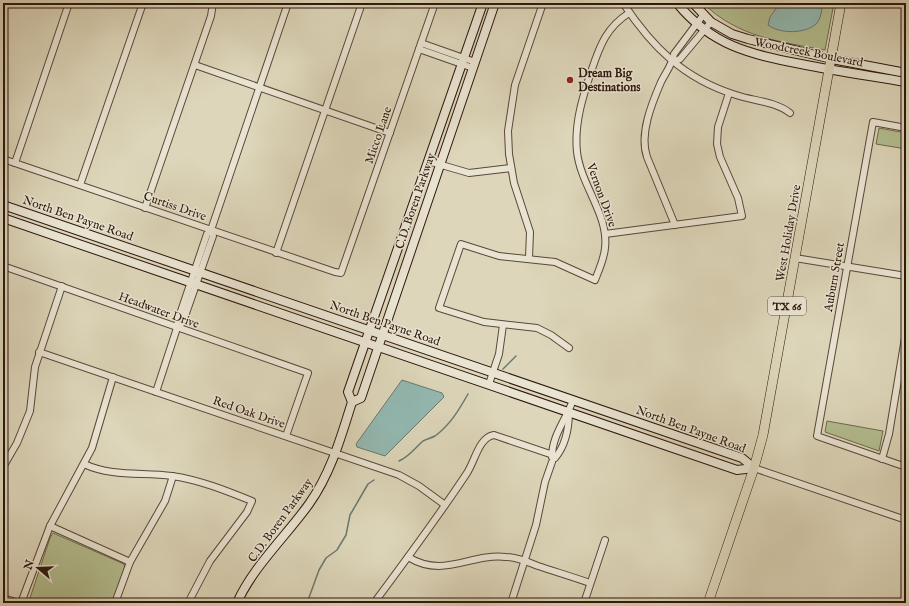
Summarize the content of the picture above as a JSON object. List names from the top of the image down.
{
  "streets": {
    "main road": ["West Holiday Drive", "TX 66"],
    "street": [
      "Woodcreek Boulevard",
      "Micco Lane",
      "Vernon Drive",
      "C.D. Boren Parkway",
      "Curtiss Drive",
      "North Ben Payne Road",
      "Auburn Street",
      "Headwater Drive",
      "Red Oak Drive"
    ]
  },
  "crossings": [
    ["Woodcreek Boulevard", "West Holiday Drive"],
    ["Micco Lane", "Curtiss Drive"],
    ["C.D. Boren Parkway", "North Ben Payne Road"],
    ["C.D. Boren Parkway", "Red Oak Drive"],
    ["North Ben Payne Road", "West Holiday Drive"],
    ["Headwater Drive", "Red Oak Drive"]
  ],
  "places": ["Dream Big Destinations"],
  "north": "left"
}
